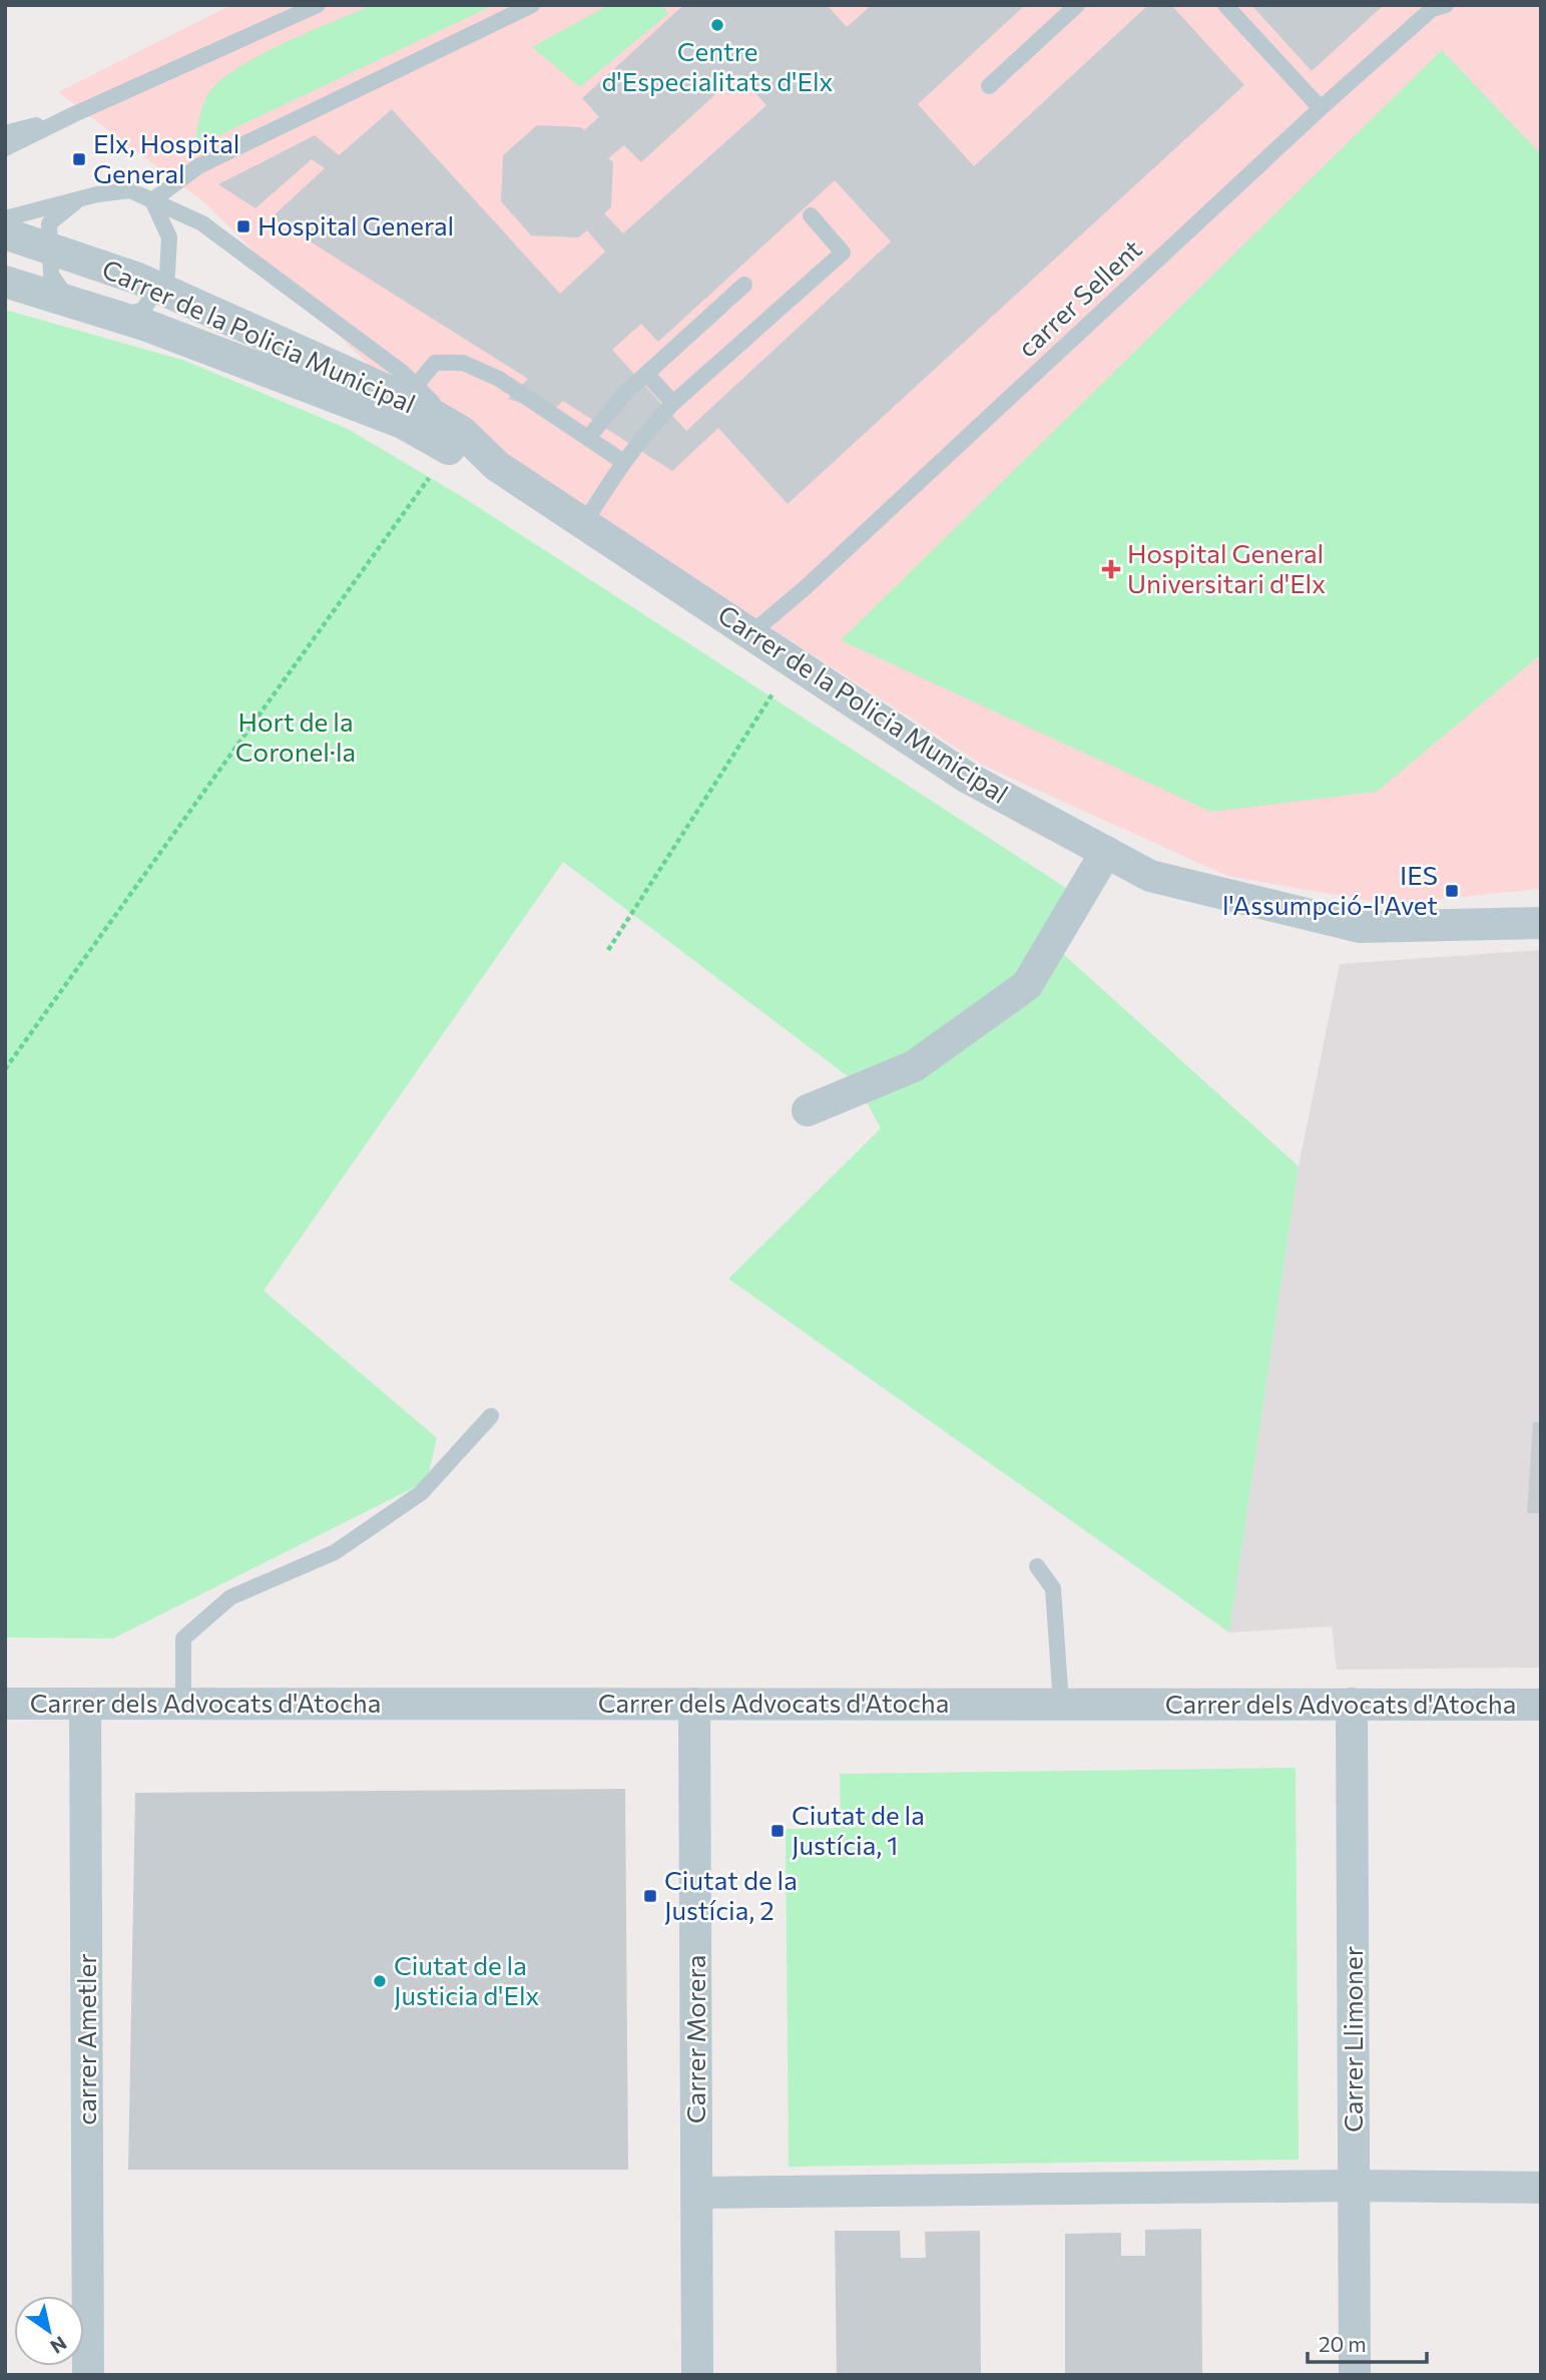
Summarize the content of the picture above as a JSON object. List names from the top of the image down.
{
  "streets": {
    "street": [
      "Carrer de la Policia Municipal",
      "Carrer dels Advocats d'Atocha",
      "carrer Ametler",
      "Carrer Morera",
      "Carrer Llimoner"
    ],
    "lane": ["carrer Sellent"]
  },
  "crossings": [
    ["carrer Sellent", "Carrer de la Policia Municipal"],
    ["Carrer dels Advocats d'Atocha", "carrer Ametler"],
    ["Carrer dels Advocats d'Atocha", "Carrer Morera"],
    ["Carrer dels Advocats d'Atocha", "Carrer Llimoner"]
  ],
  "parks": ["Hort de la Coronel·la"],
  "places": {
    "other": ["Centre d'Especialitats d'Elx", "Ciutat de la Justicia d'Elx"],
    "transit": [
      "Elx, Hospital General",
      "Hospital General",
      "IES l'Assumpció-l'Avet",
      "Ciutat de la Justícia, 1",
      "Ciutat de la Justícia, 2"
    ],
    "health": ["Hospital General Universitari d'Elx"]
  },
  "scale_bar": "20 m",
  "north": "bottom right"
}
